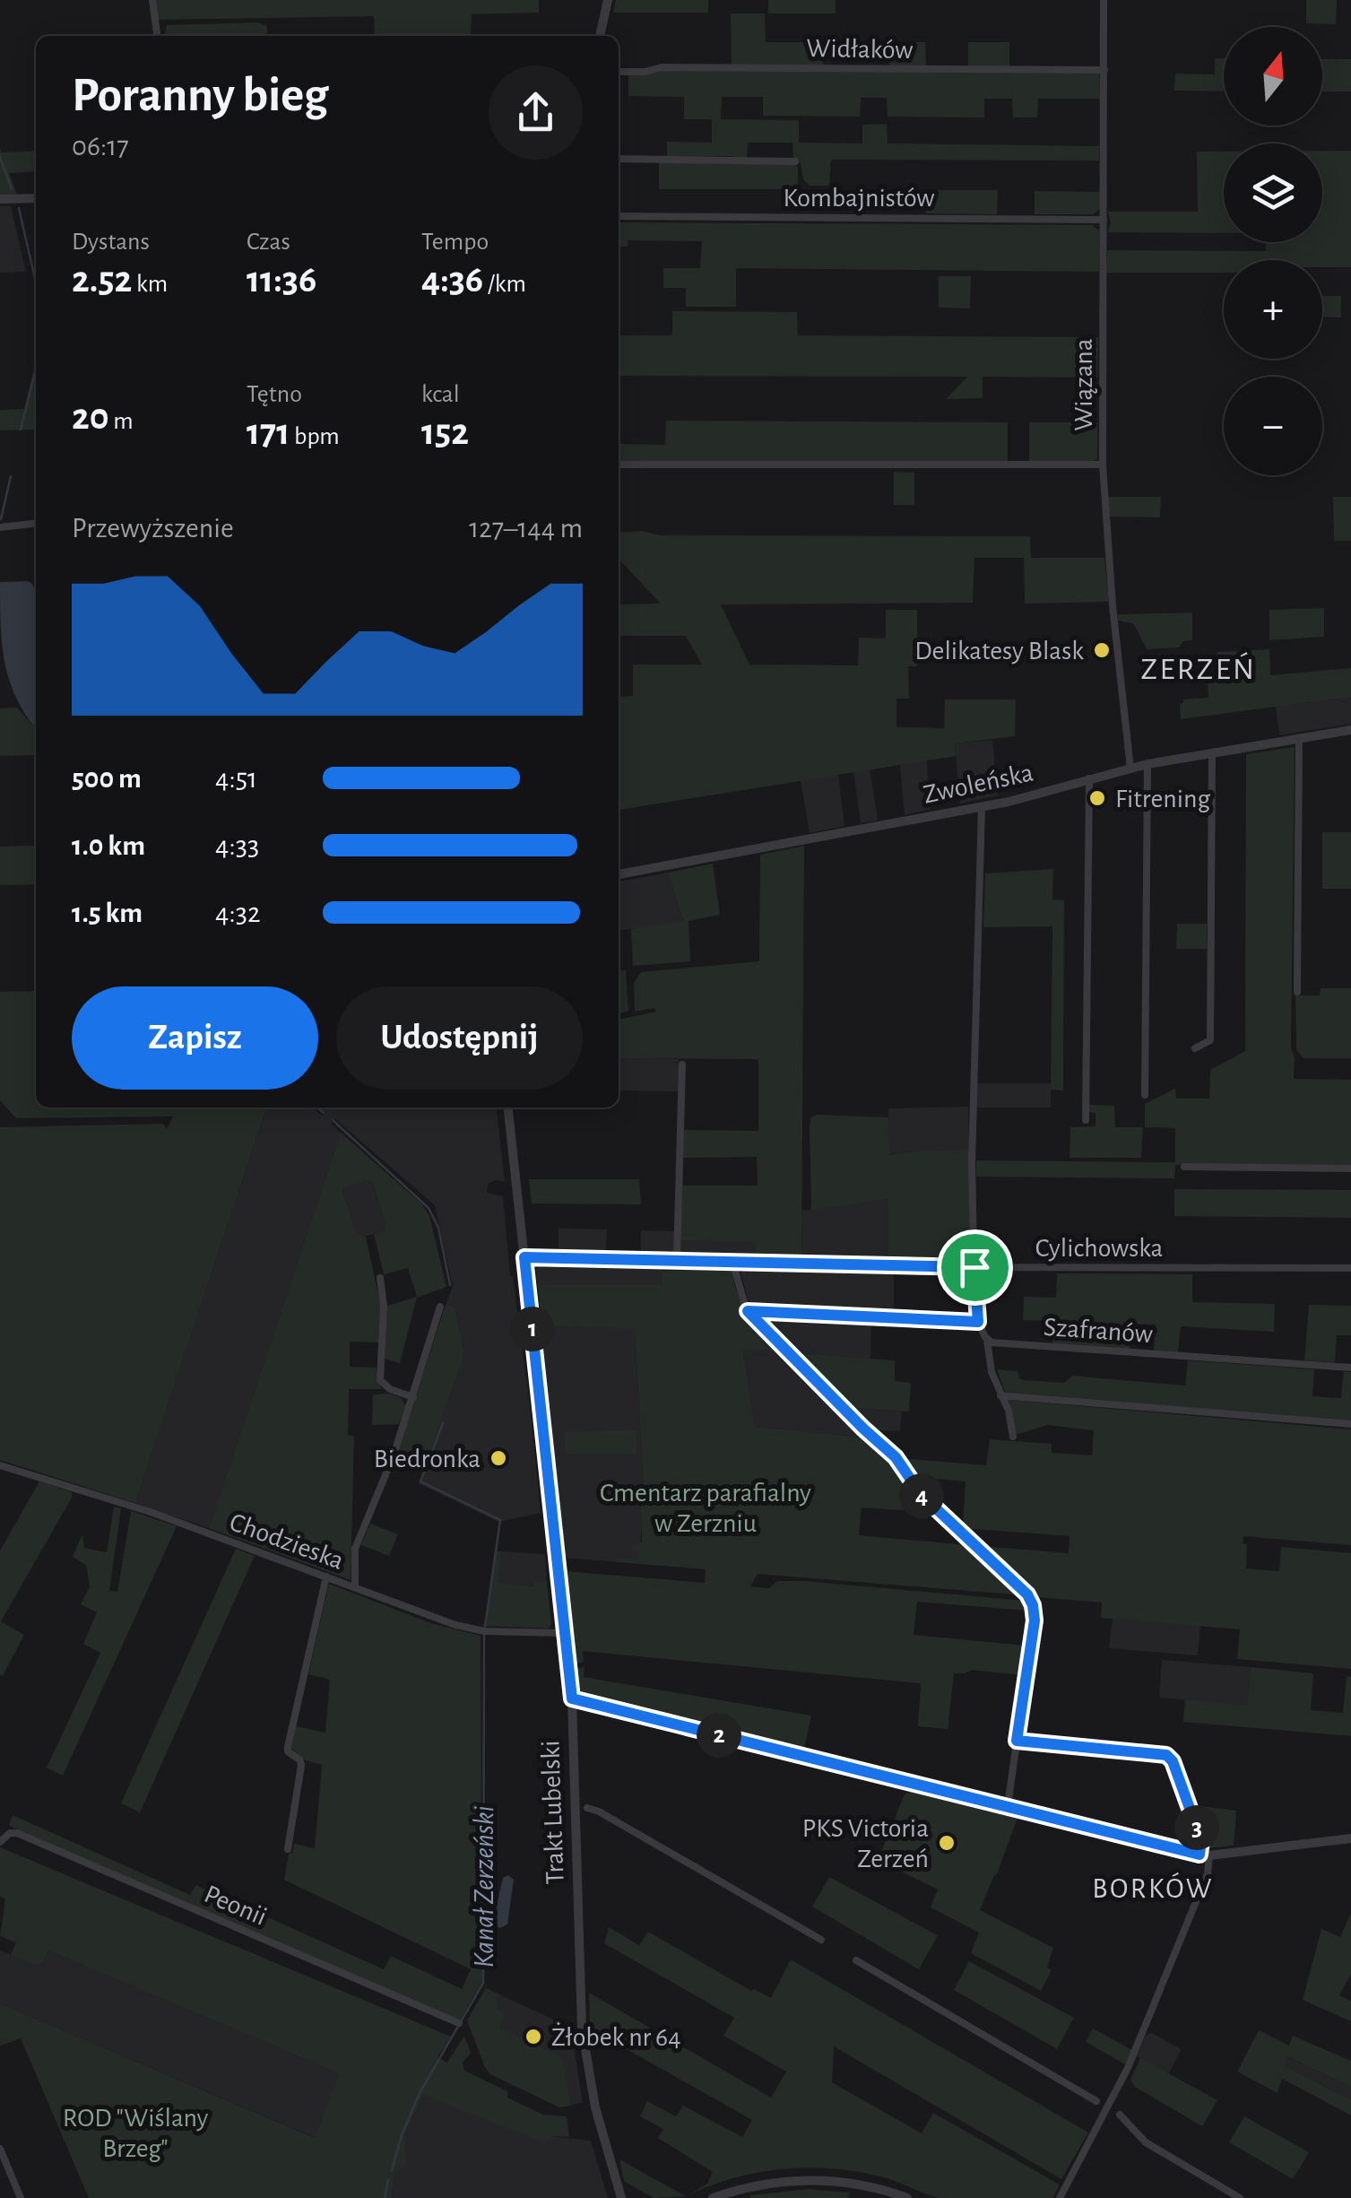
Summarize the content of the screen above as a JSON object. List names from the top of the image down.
{
  "streets": {
    "street": [
      "Widłaków",
      "Kombajnistów",
      "Wiązana",
      "Zwoleńska",
      "Cylichowska",
      "Szafranów",
      "Chodzieska",
      "Trakt Lubelski",
      "Peonii"
    ]
  },
  "crossings": [
    ["Widłaków", "Wiązana"],
    ["Kombajnistów", "Wiązana"],
    ["Wiązana", "Zwoleńska"],
    ["Cylichowska", "Trakt Lubelski"],
    ["Chodzieska", "Trakt Lubelski"]
  ],
  "districts": ["ZERZEŃ", "BORKÓW"],
  "water": ["Kanał Zerzeński"],
  "parks": ["Cmentarz parafialny w Zerzniu", "ROD \"Wiślany Brzeg\""],
  "places": [
    "Delikatesy Blask",
    "Fitrening",
    "Biedronka",
    "PKS Victoria Zerzeń",
    "Żłobek nr 64"
  ],
  "north": "top",
  "page": {
    "map_buttons": ["+", "−"],
    "heading": ["Poranny bieg", "06:17"],
    "stats": [
      ["Dystans", "2.52 km"],
      ["Czas", "11:36"],
      ["Tempo", "4:36 /km"],
      ["20 m"],
      ["Tętno", "171 bpm"],
      ["kcal", "152"]
    ],
    "chart": ["Przewyższenie", "127–144 m"],
    "list": [
      {
        "name": "500 m",
        "note": "4:51"
      },
      {
        "name": "1.0 km",
        "note": "4:33"
      },
      {
        "name": "1.5 km",
        "note": "4:32"
      }
    ],
    "buttons": ["Zapisz", "Udostępnij"],
    "pins": [
      "1",
      "4",
      "2",
      "3"
    ]
  }
}
